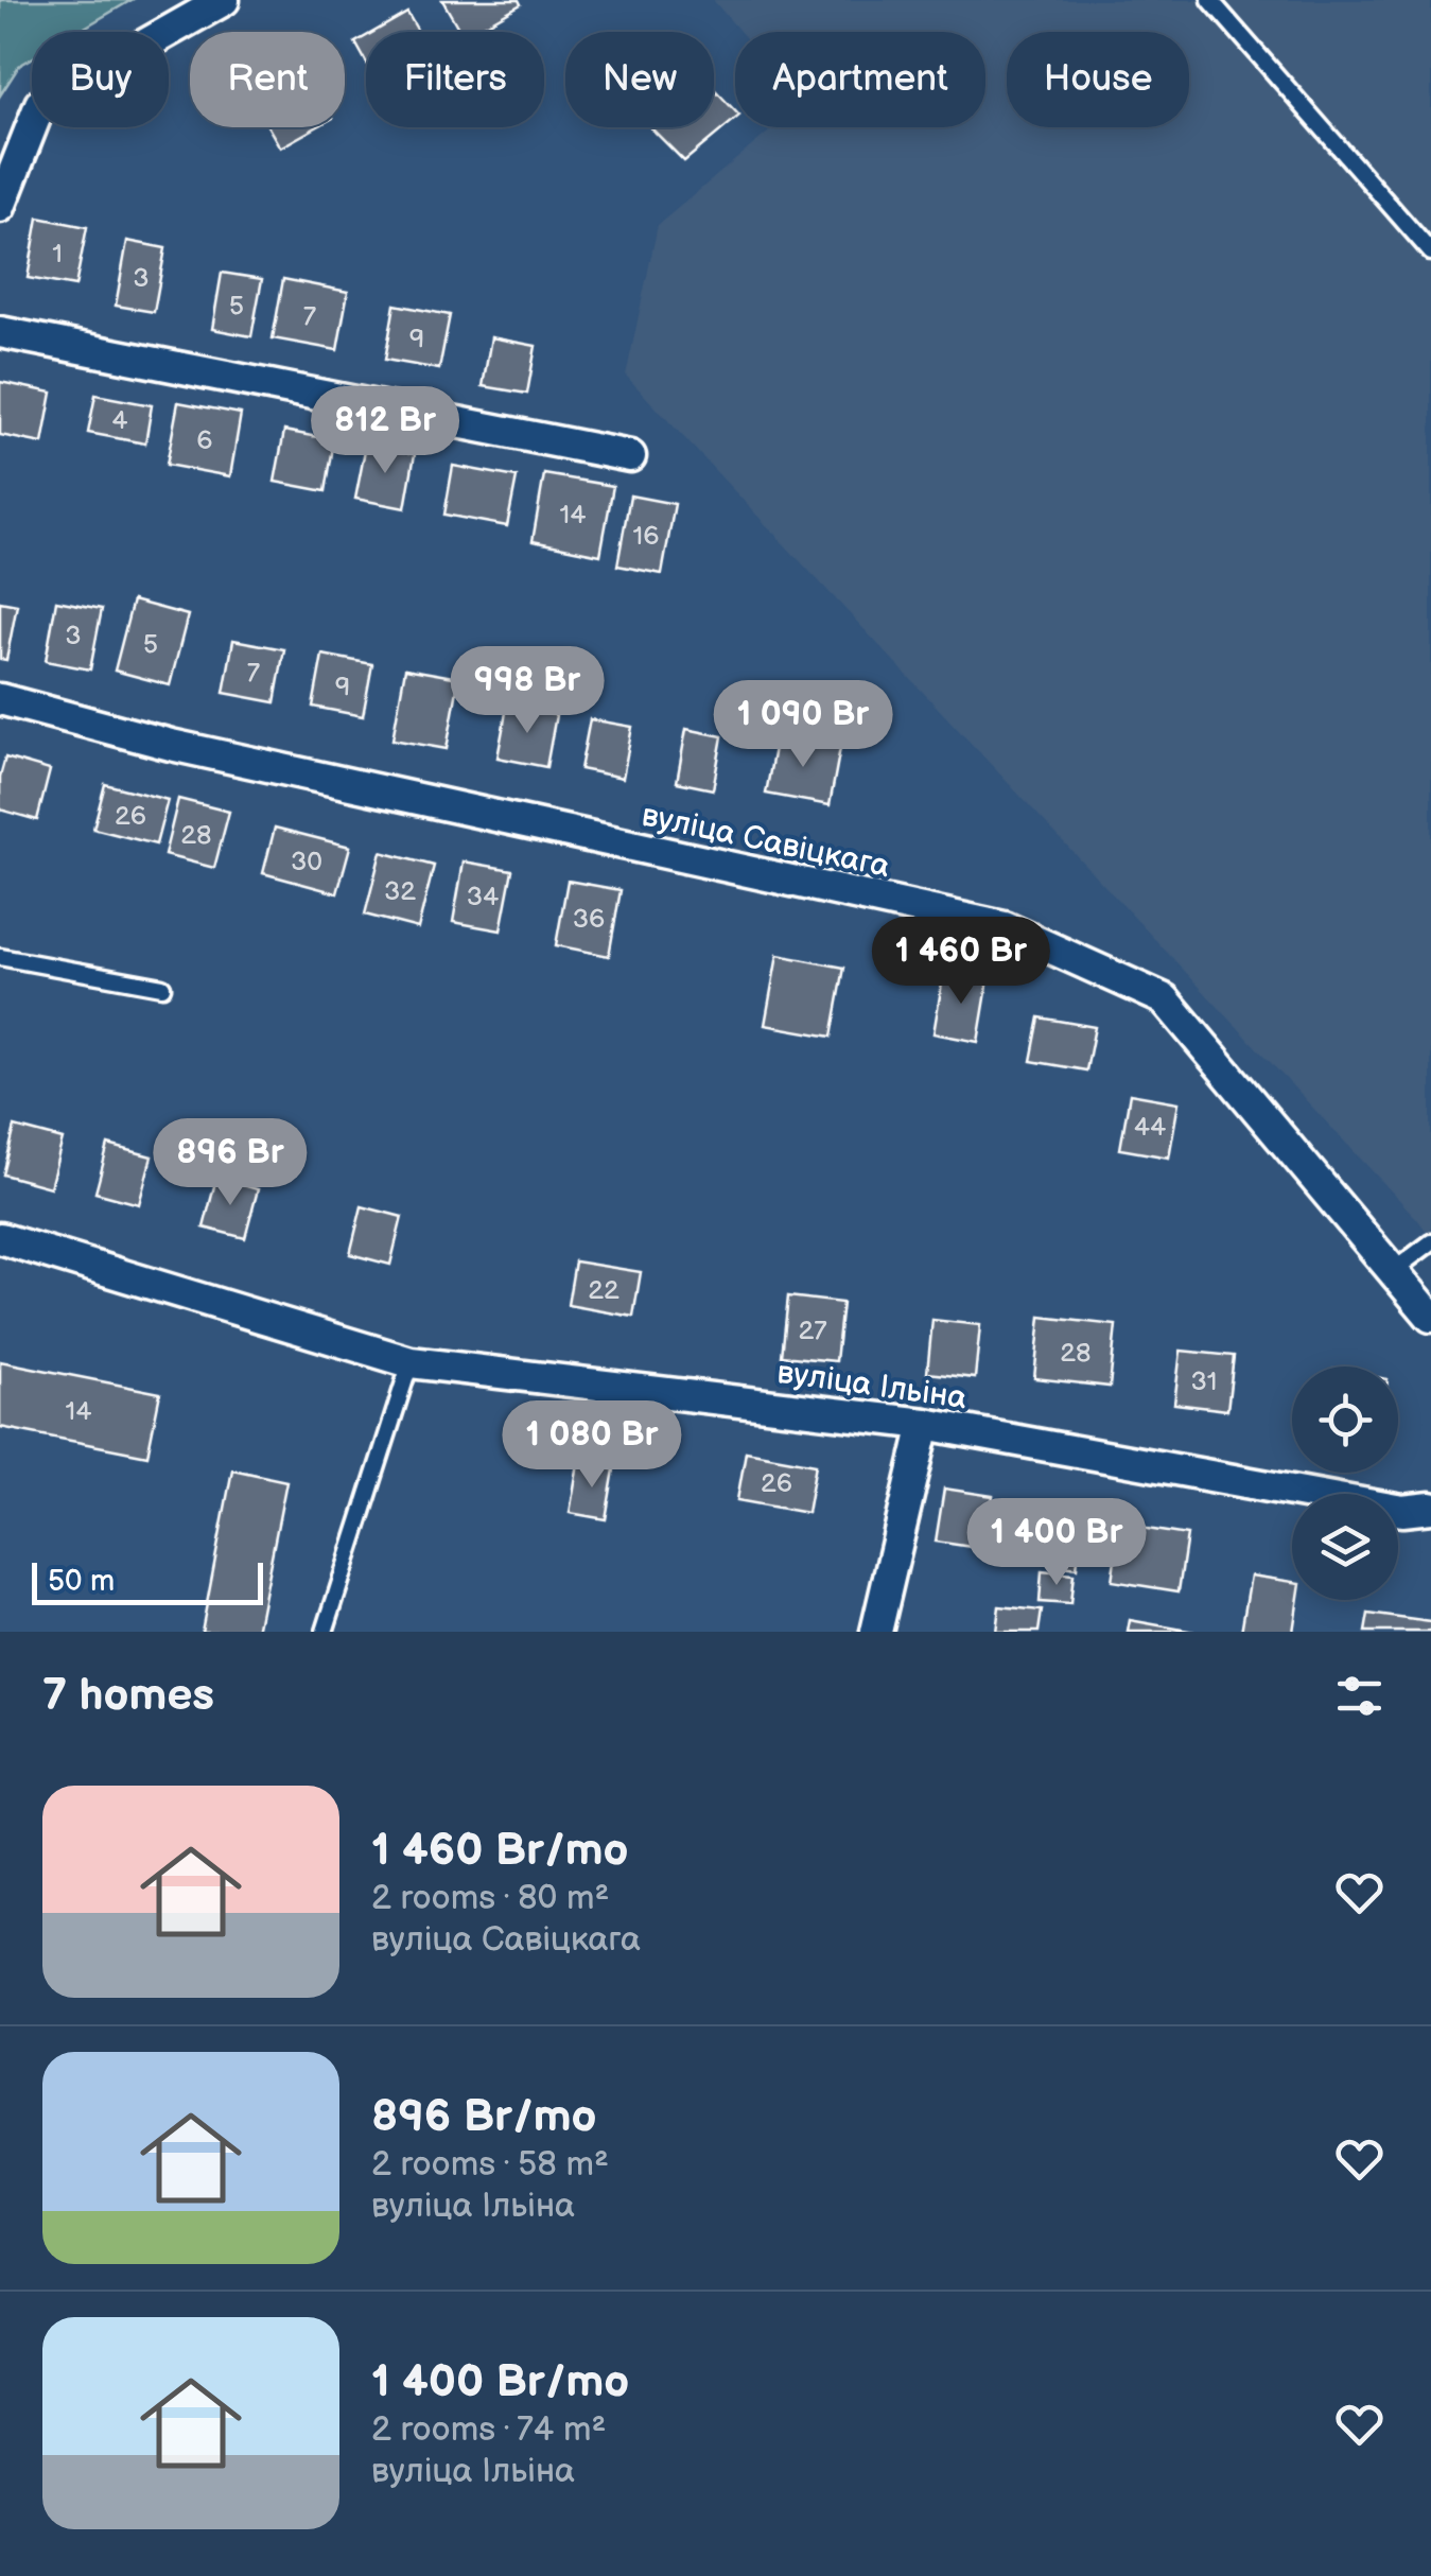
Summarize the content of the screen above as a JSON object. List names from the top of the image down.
{
  "streets": {
    "street": ["вуліца Савіцкага", "вуліца Ільіна"]
  },
  "house_numbers": [
    "1",
    "3",
    "5",
    "7",
    "9",
    "4",
    "6",
    "14",
    "16",
    "3",
    "5",
    "7",
    "9",
    "26",
    "28",
    "30",
    "32",
    "34",
    "36",
    "44",
    "22",
    "27",
    "28",
    "31",
    "14",
    "26"
  ],
  "scale_bar": "50 m",
  "page": {
    "chip": [
      "Buy",
      "Rent",
      "Filters",
      "New",
      "Apartment",
      "House"
    ],
    "price": [
      "812 Br",
      "998 Br",
      "1 090 Br",
      "1 460 Br",
      "896 Br",
      "1 080 Br",
      "1 400 Br"
    ],
    "scale": "50 m",
    "heading": "7 homes",
    "list": [
      {
        "name": "1 460 Br/mo",
        "note": "2 rooms · 80 m² · вуліца Савіцкага"
      },
      {
        "name": "896 Br/mo",
        "note": "2 rooms · 58 m² · вуліца Ільіна"
      },
      {
        "name": "1 400 Br/mo",
        "note": "2 rooms · 74 m² · вуліца Ільіна"
      }
    ]
  }
}
